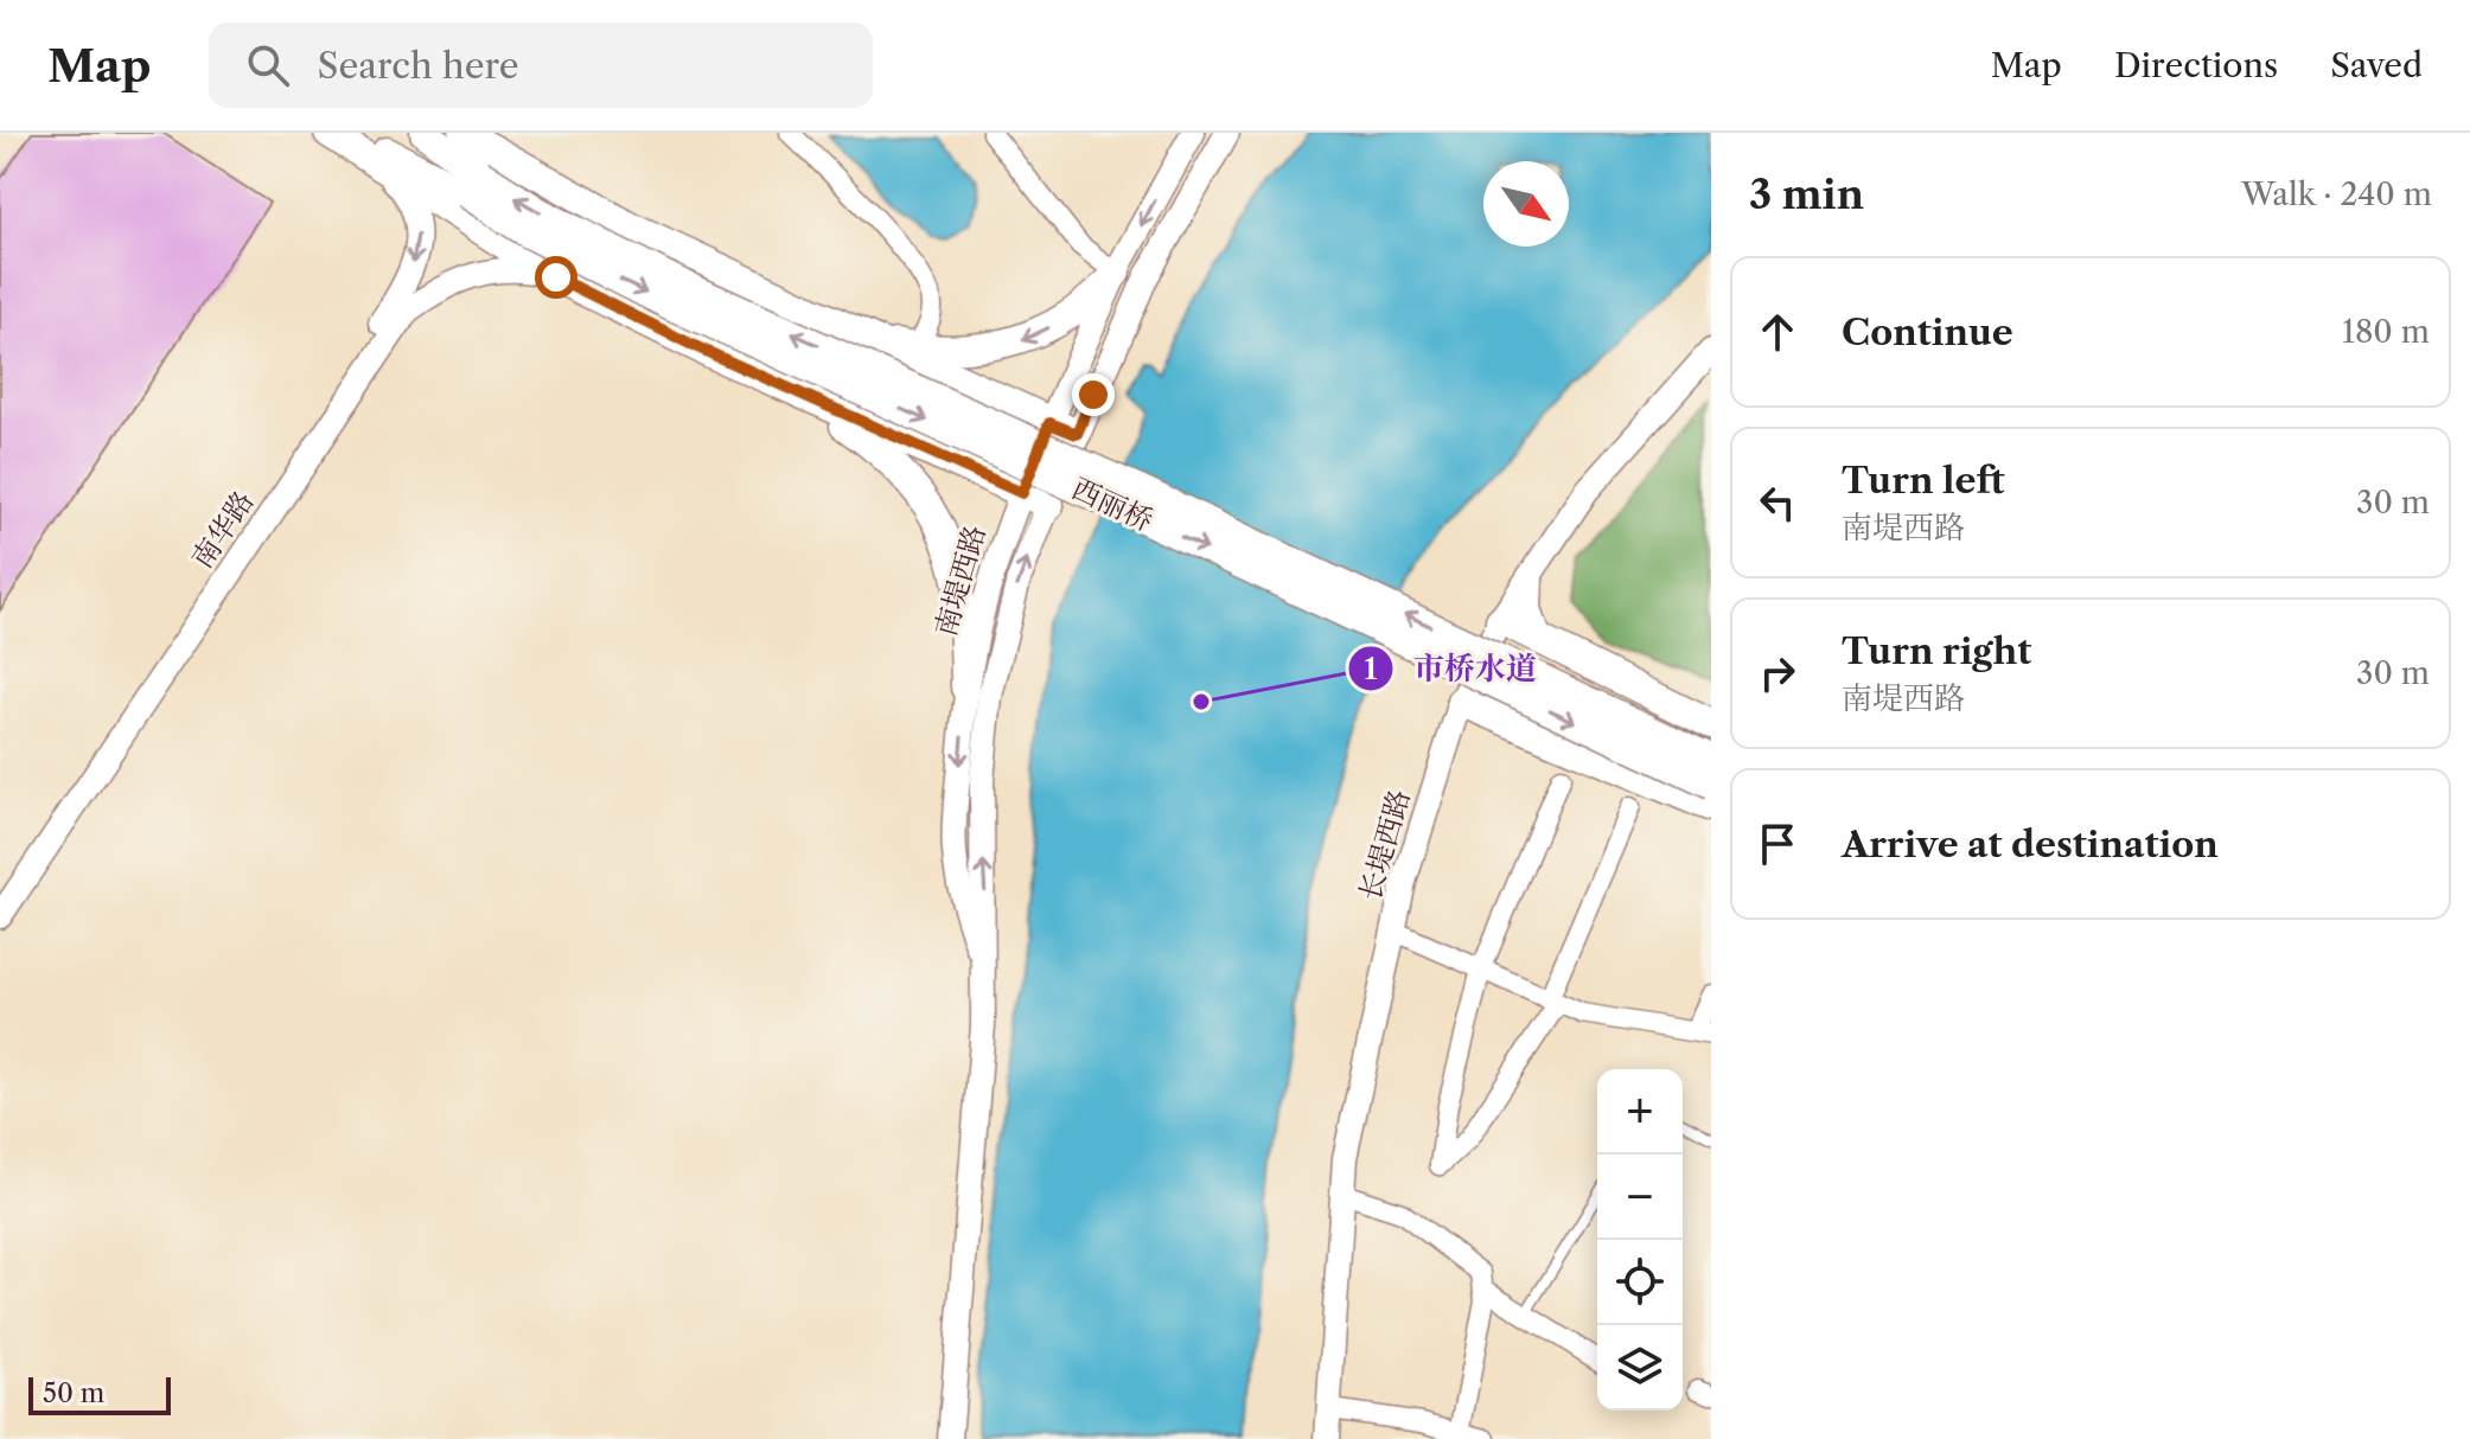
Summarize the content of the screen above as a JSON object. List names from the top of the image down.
{
  "streets": {
    "main road": ["西丽桥"],
    "street": ["南华路", "南堤西路", "长堤西路"]
  },
  "places": ["市桥水道"],
  "scale_bar": "50 m",
  "north": "bottom right",
  "page": {
    "header": "Map",
    "search": "Search here",
    "nav": ["Map", "Directions", "Saved"],
    "heading": ["3 min", "Walk · 240 m"],
    "list": [
      ["Continue", "180 m"],
      ["Turn left", "南堤西路", "30 m"],
      ["Turn right", "南堤西路", "30 m"],
      "Arrive at destination"
    ],
    "map_buttons": ["+", "−"],
    "scale": "50 m"
  }
}
